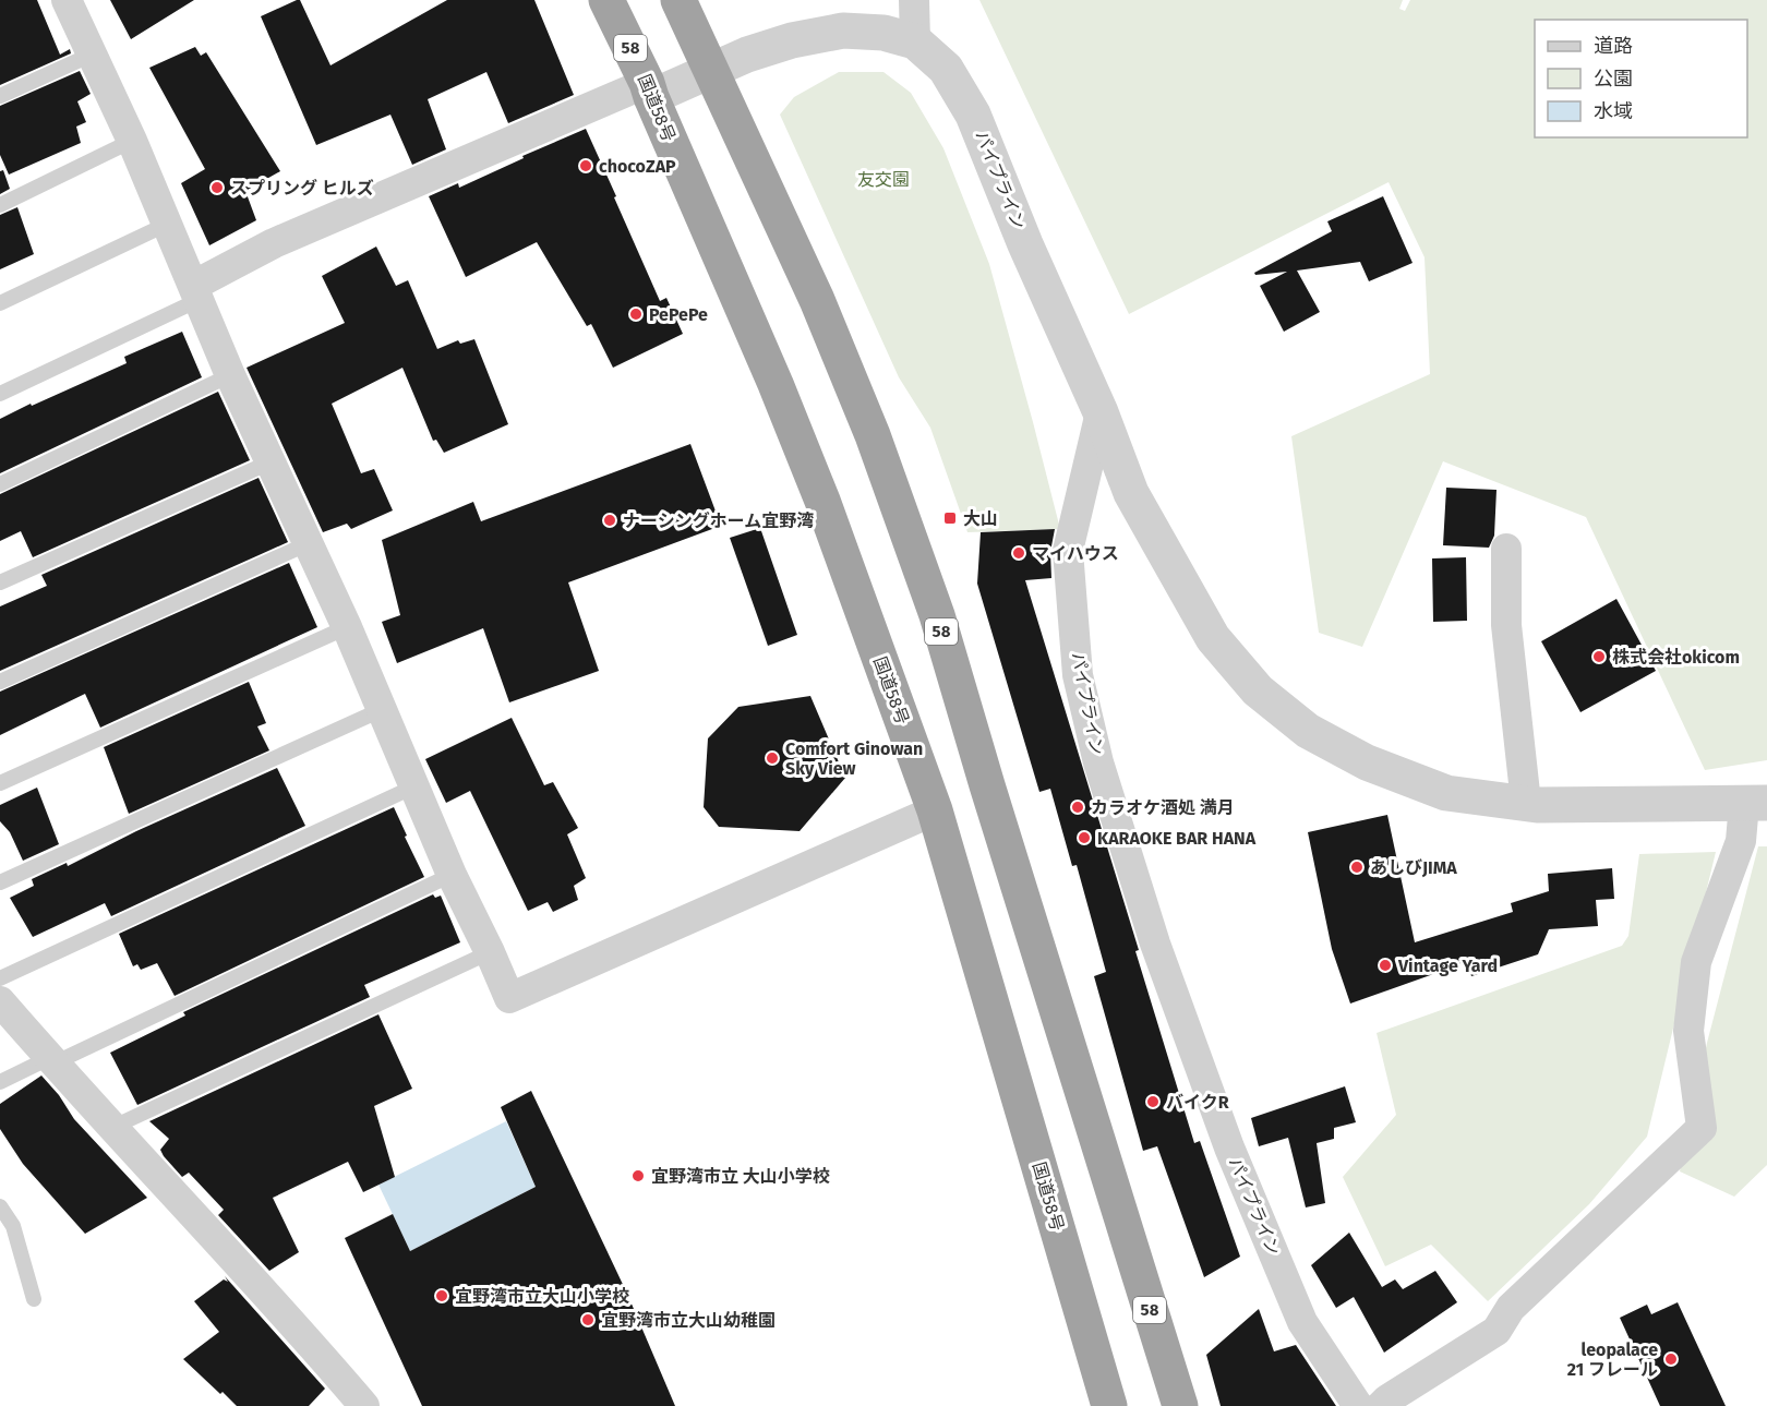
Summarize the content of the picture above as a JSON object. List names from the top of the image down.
{
  "streets": {
    "highway": ["58", "国道58号"],
    "street": ["パイプライン"]
  },
  "parks": ["友交園"],
  "places": {
    "other": [
      "chocoZAP",
      "スプリング ヒルズ",
      "PePePe",
      "ナーシングホーム宜野湾",
      "マイハウス",
      "株式会社okicom",
      "Comfort Ginowan Sky View",
      "カラオケ酒処 満月",
      "KARAOKE BAR HANA",
      "あしびJIMA",
      "Vintage Yard",
      "バイクR",
      "宜野湾市立 大山小学校",
      "宜野湾市立大山小学校",
      "宜野湾市立大山幼稚園",
      "leopalace 21 フレール"
    ],
    "transit": ["大山"]
  },
  "legend": ["道路", "公園", "水域"]
}
